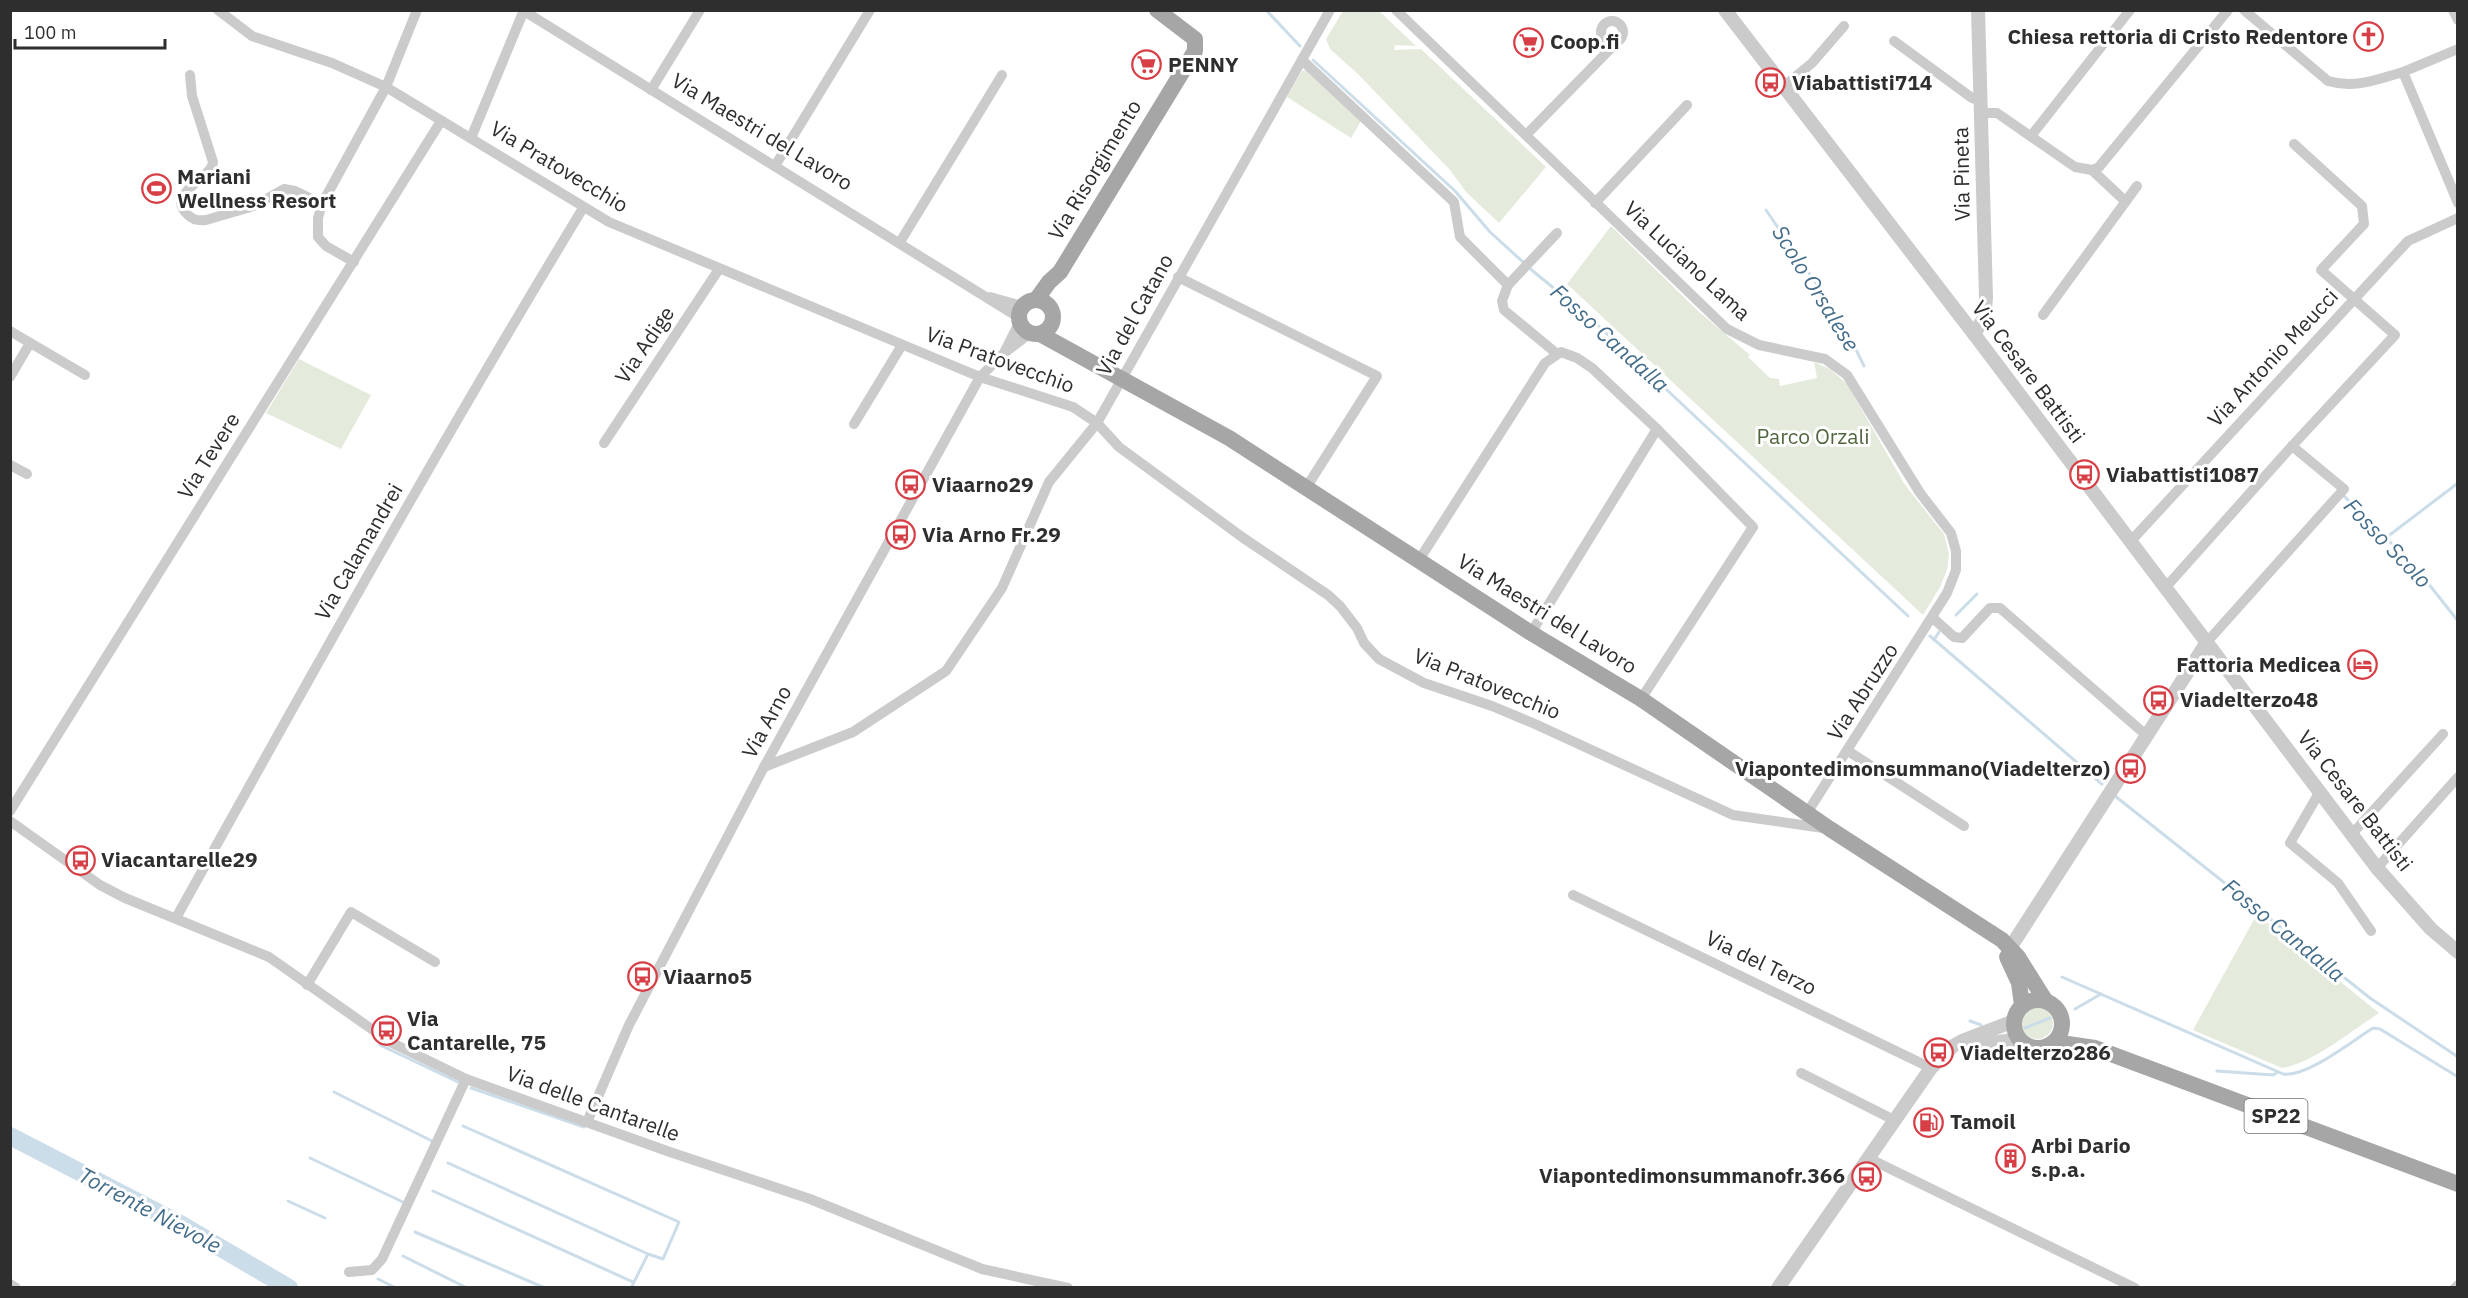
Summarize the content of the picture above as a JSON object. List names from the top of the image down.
{
  "streets": {
    "main road": ["Via Maestri del Lavoro", "Via Risorgimento", "SP22"],
    "street": [
      "Via Pratovecchio",
      "Via Pineta",
      "Via Luciano Lama",
      "Via del Catano",
      "Via Adige",
      "Via Antonio Meucci",
      "Via Cesare Battisti",
      "Via Tevere",
      "Via Calamandrei",
      "Via Abruzzo",
      "Via Arno",
      "Via del Terzo",
      "Via delle Cantarelle"
    ]
  },
  "crossings": [
    ["Via Maestri del Lavoro", "Via Pratovecchio"],
    ["Via Maestri del Lavoro", "Via Risorgimento"],
    ["Via Maestri del Lavoro", "Via del Catano"],
    ["Via Maestri del Lavoro", "Via Abruzzo"],
    ["Via Maestri del Lavoro", "Via Arno"],
    ["Via Maestri del Lavoro", "SP22"],
    ["Via Pratovecchio", "Via del Catano"],
    ["Via Pratovecchio", "Via Adige"],
    ["Via Pratovecchio", "Via Tevere"],
    ["Via Pratovecchio", "Via Calamandrei"],
    ["Via Pratovecchio", "Via Arno"],
    ["Via Risorgimento", "Via Arno"],
    ["Via Pineta", "Via Cesare Battisti"],
    ["Via Luciano Lama", "Via Abruzzo"],
    ["Via del Catano", "Via Arno"],
    ["Via Antonio Meucci", "Via Cesare Battisti"],
    ["Via Calamandrei", "Via delle Cantarelle"],
    ["Via Arno", "Via delle Cantarelle"]
  ],
  "water": [
    "Scolo Orsalese",
    "Fosso Candalla",
    "Fosso Scolo",
    "Torrente Nievole"
  ],
  "parks": ["Parco Orzali"],
  "places": {
    "church": ["Chiesa rettoria di Cristo Redentore"],
    "supermarket": ["Coop.fi", "PENNY"],
    "bus stop": [
      "Viabattisti714",
      "Viabattisti1087",
      "Viaarno29",
      "Via Arno Fr.29",
      "Viadelterzo48",
      "Viapontedimonsummano(Viadelterzo)",
      "Viacantarelle29",
      "Viaarno5",
      "Via Cantarelle, 75",
      "Viadelterzo286",
      "Viapontedimonsummanofr.366"
    ],
    "sports": ["Mariani Wellness Resort"],
    "hotel": ["Fattoria Medicea"],
    "fuel station": ["Tamoil"],
    "building": ["Arbi Dario s.p.a."]
  },
  "scale_bar": "100 m"
}
